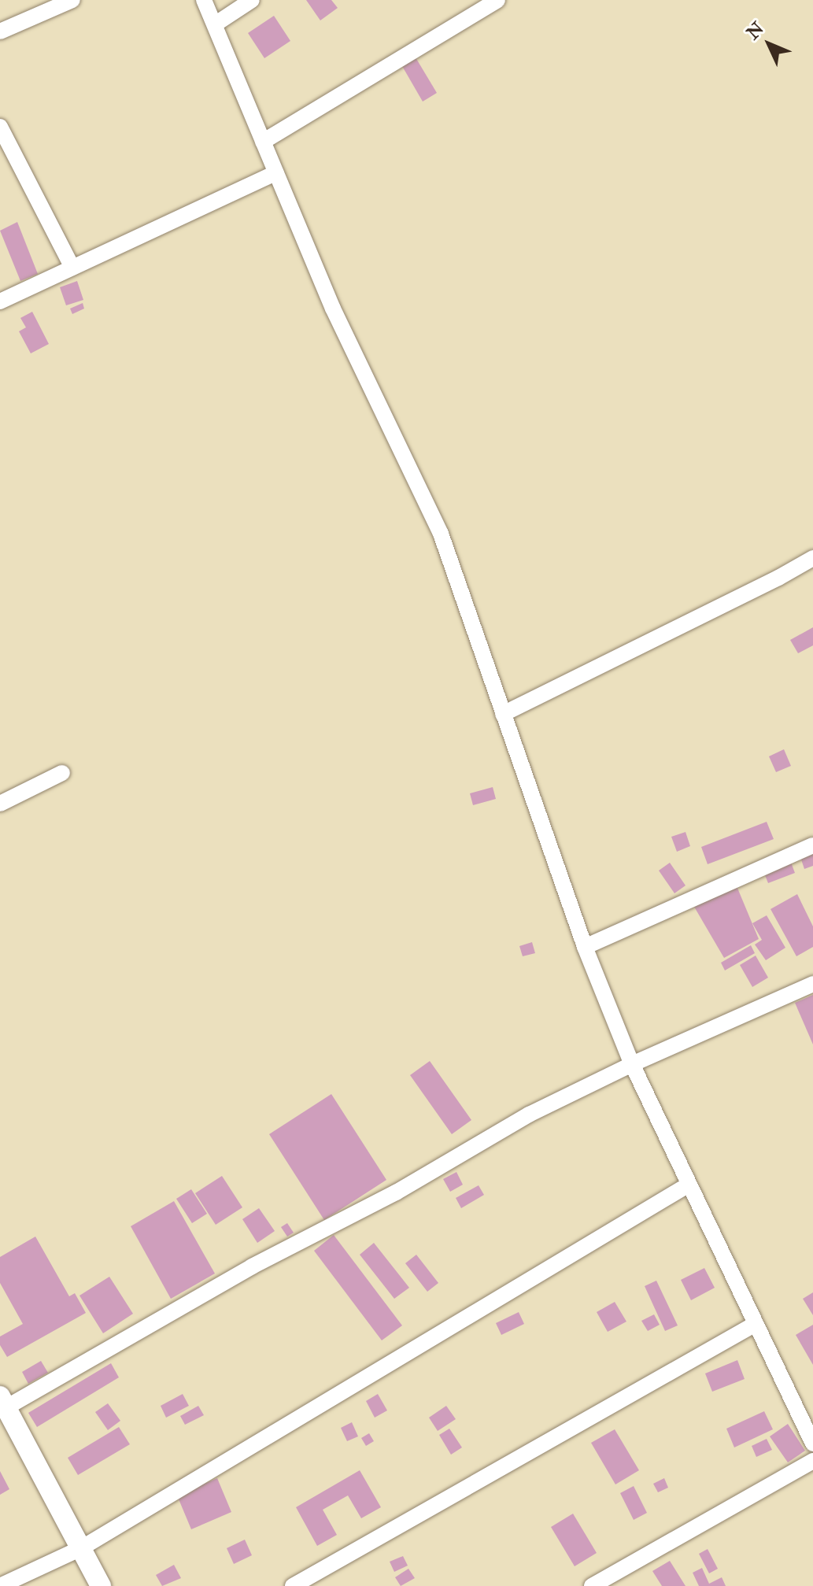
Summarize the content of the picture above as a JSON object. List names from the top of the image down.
{
  "north": "top left"
}
